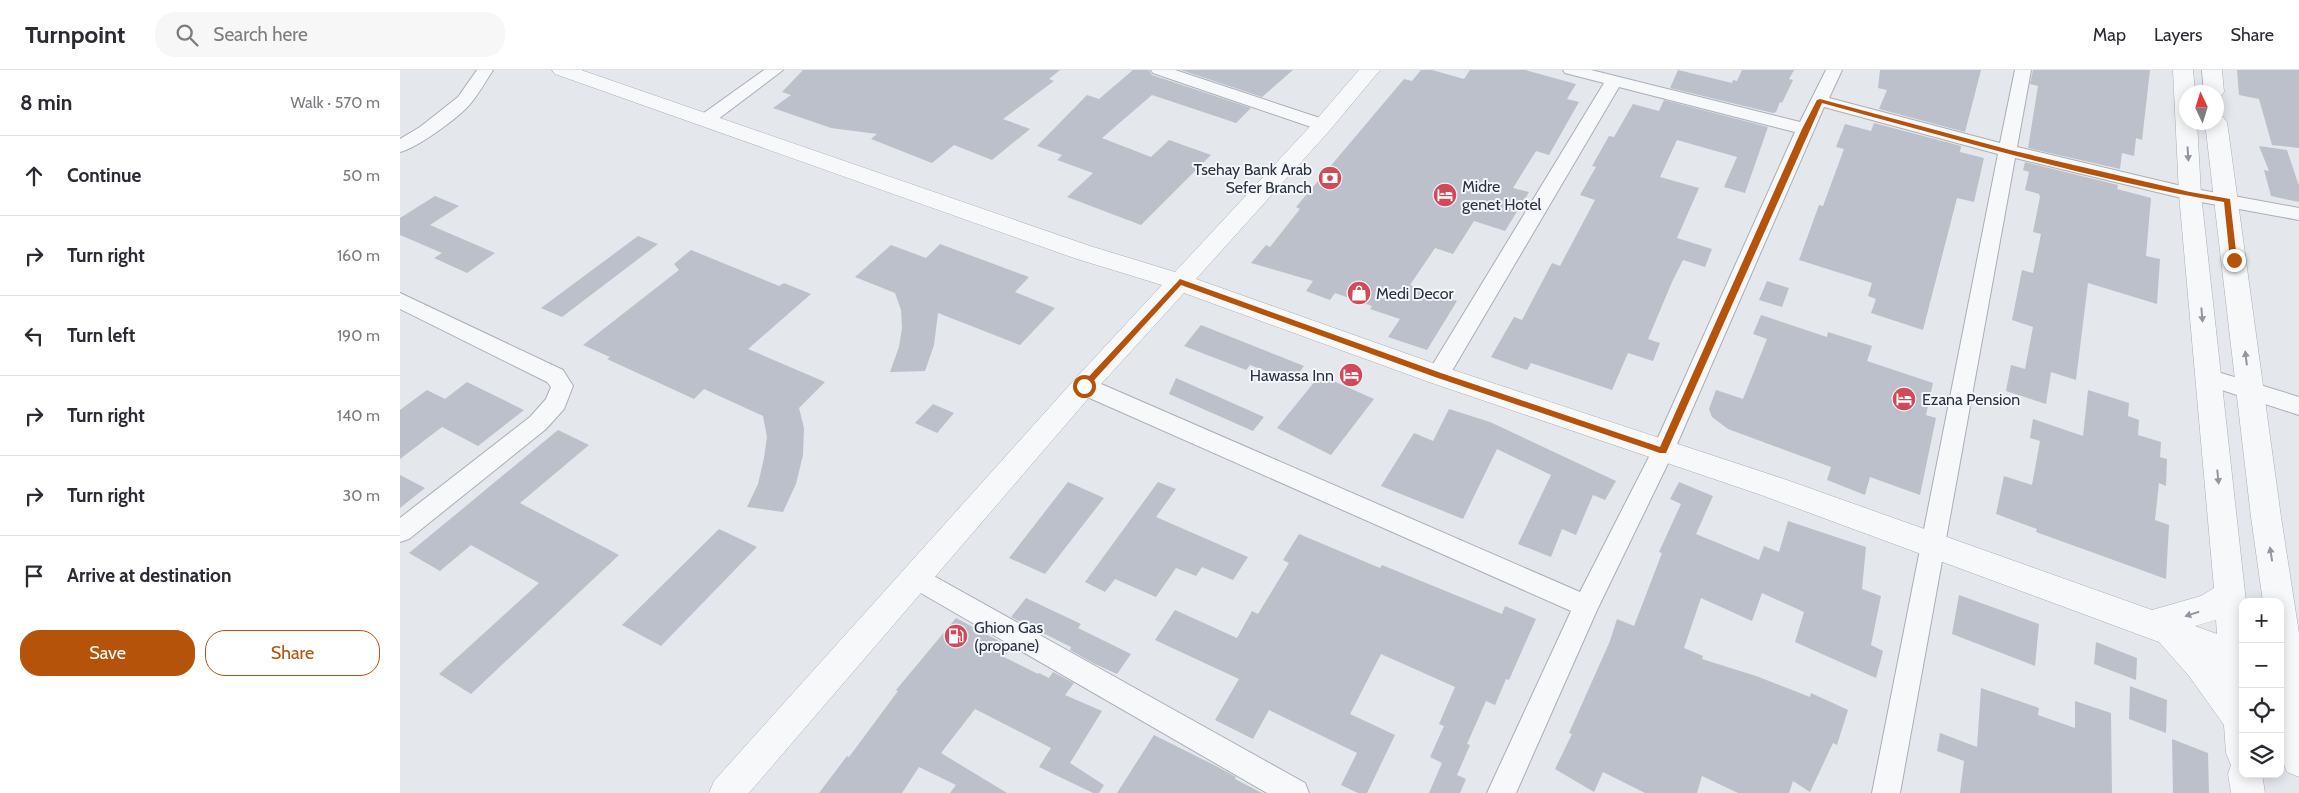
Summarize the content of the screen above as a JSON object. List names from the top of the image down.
{
  "places": {
    "bank": ["Tsehay Bank Arab Sefer Branch"],
    "hotel": ["Midre genet Hotel", "Hawassa Inn", "Ezana Pension"],
    "shop": ["Medi Decor"],
    "fuel station": ["Ghion Gas (propane)"]
  },
  "north": "top",
  "page": {
    "header": "Turnpoint",
    "search": "Search here",
    "nav": ["Map", "Layers", "Share"],
    "heading": ["8 min", "Walk · 570 m"],
    "list": [
      ["Continue", "50 m"],
      ["Turn right", "160 m"],
      ["Turn left", "190 m"],
      ["Turn right", "140 m"],
      ["Turn right", "30 m"],
      "Arrive at destination"
    ],
    "map_buttons": ["+", "−"],
    "buttons": ["Save", "Share"]
  }
}
